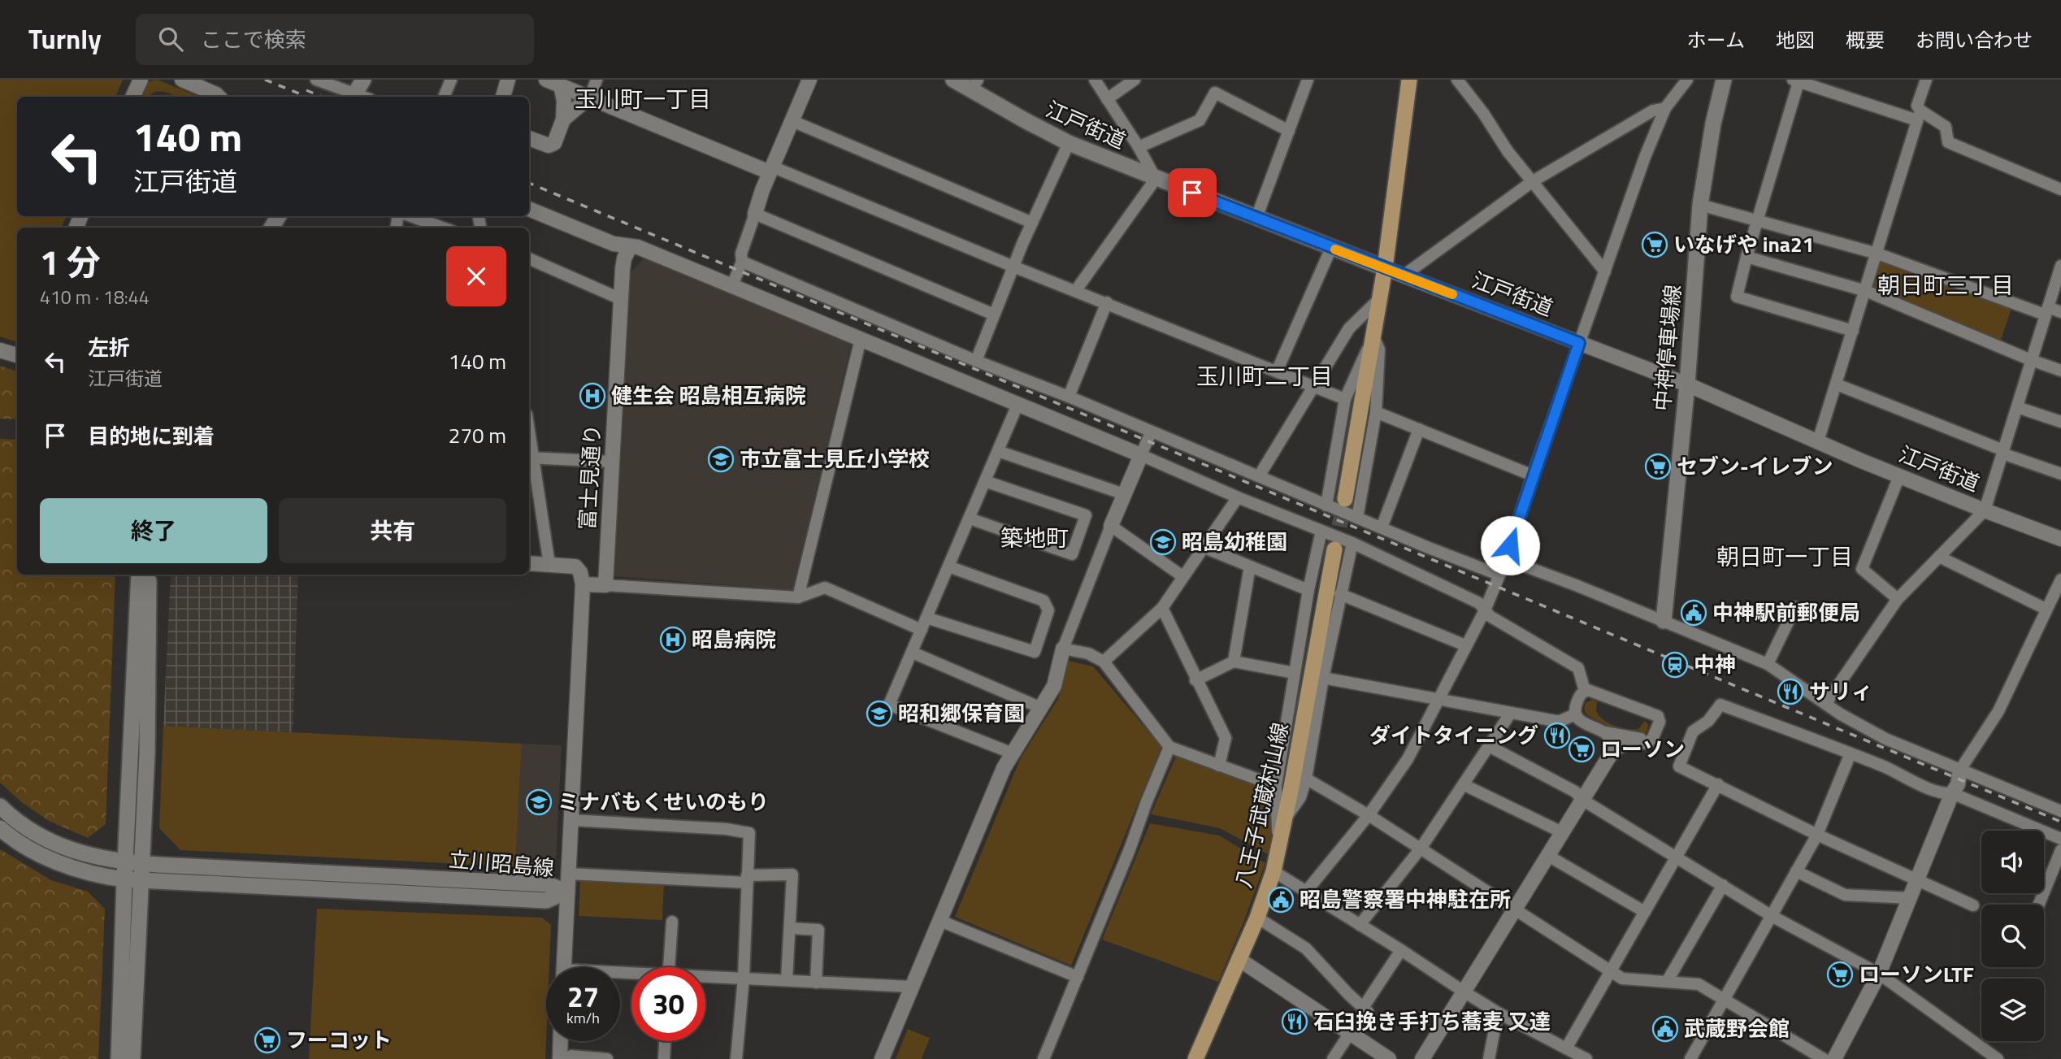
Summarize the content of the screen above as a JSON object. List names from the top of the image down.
{
  "streets": {
    "main road": [
      "江戸街道",
      "中神停車場線",
      "八王子武蔵村山線",
      "立川昭島線"
    ],
    "street": ["富士見通り"]
  },
  "crossings": [
    ["江戸街道", "中神停車場線"]
  ],
  "districts": [
    "玉川町一丁目",
    "朝日町三丁目",
    "玉川町二丁目",
    "築地町",
    "朝日町一丁目"
  ],
  "places": {
    "supermarket": [
      "いなげや ina21",
      "セブン-イレブン",
      "ローソン",
      "ローソンLTF",
      "フーコット"
    ],
    "hospital": ["健生会 昭島相互病院", "昭島病院"],
    "school or university": [
      "市立富士見丘小学校",
      "昭島幼稚園",
      "昭和郷保育園",
      "ミナバもくせいのもり"
    ],
    "public building": ["中神駅前郵便局", "昭島警察署中神駐在所", "武蔵野会館"],
    "station": ["中神"],
    "restaurant": ["サリィ", "ダイトタイニング", "石臼挽き手打ち蕎麦 又達"]
  },
  "page": {
    "header": "Turnly",
    "search": "ここで検索",
    "nav": [
      "ホーム",
      "地図",
      "概要",
      "お問い合わせ"
    ],
    "turn": ["140 m", "江戸街道"],
    "heading": ["1 分", "410 m · 18:44"],
    "list": [
      {
        "name": "左折",
        "note": "江戸街道",
        "value": "140 m"
      },
      {
        "name": "目的地に到着",
        "value": "270 m"
      }
    ],
    "buttons": ["終了", "共有"],
    "speed": "27 km/h",
    "limit": "30"
  }
}
